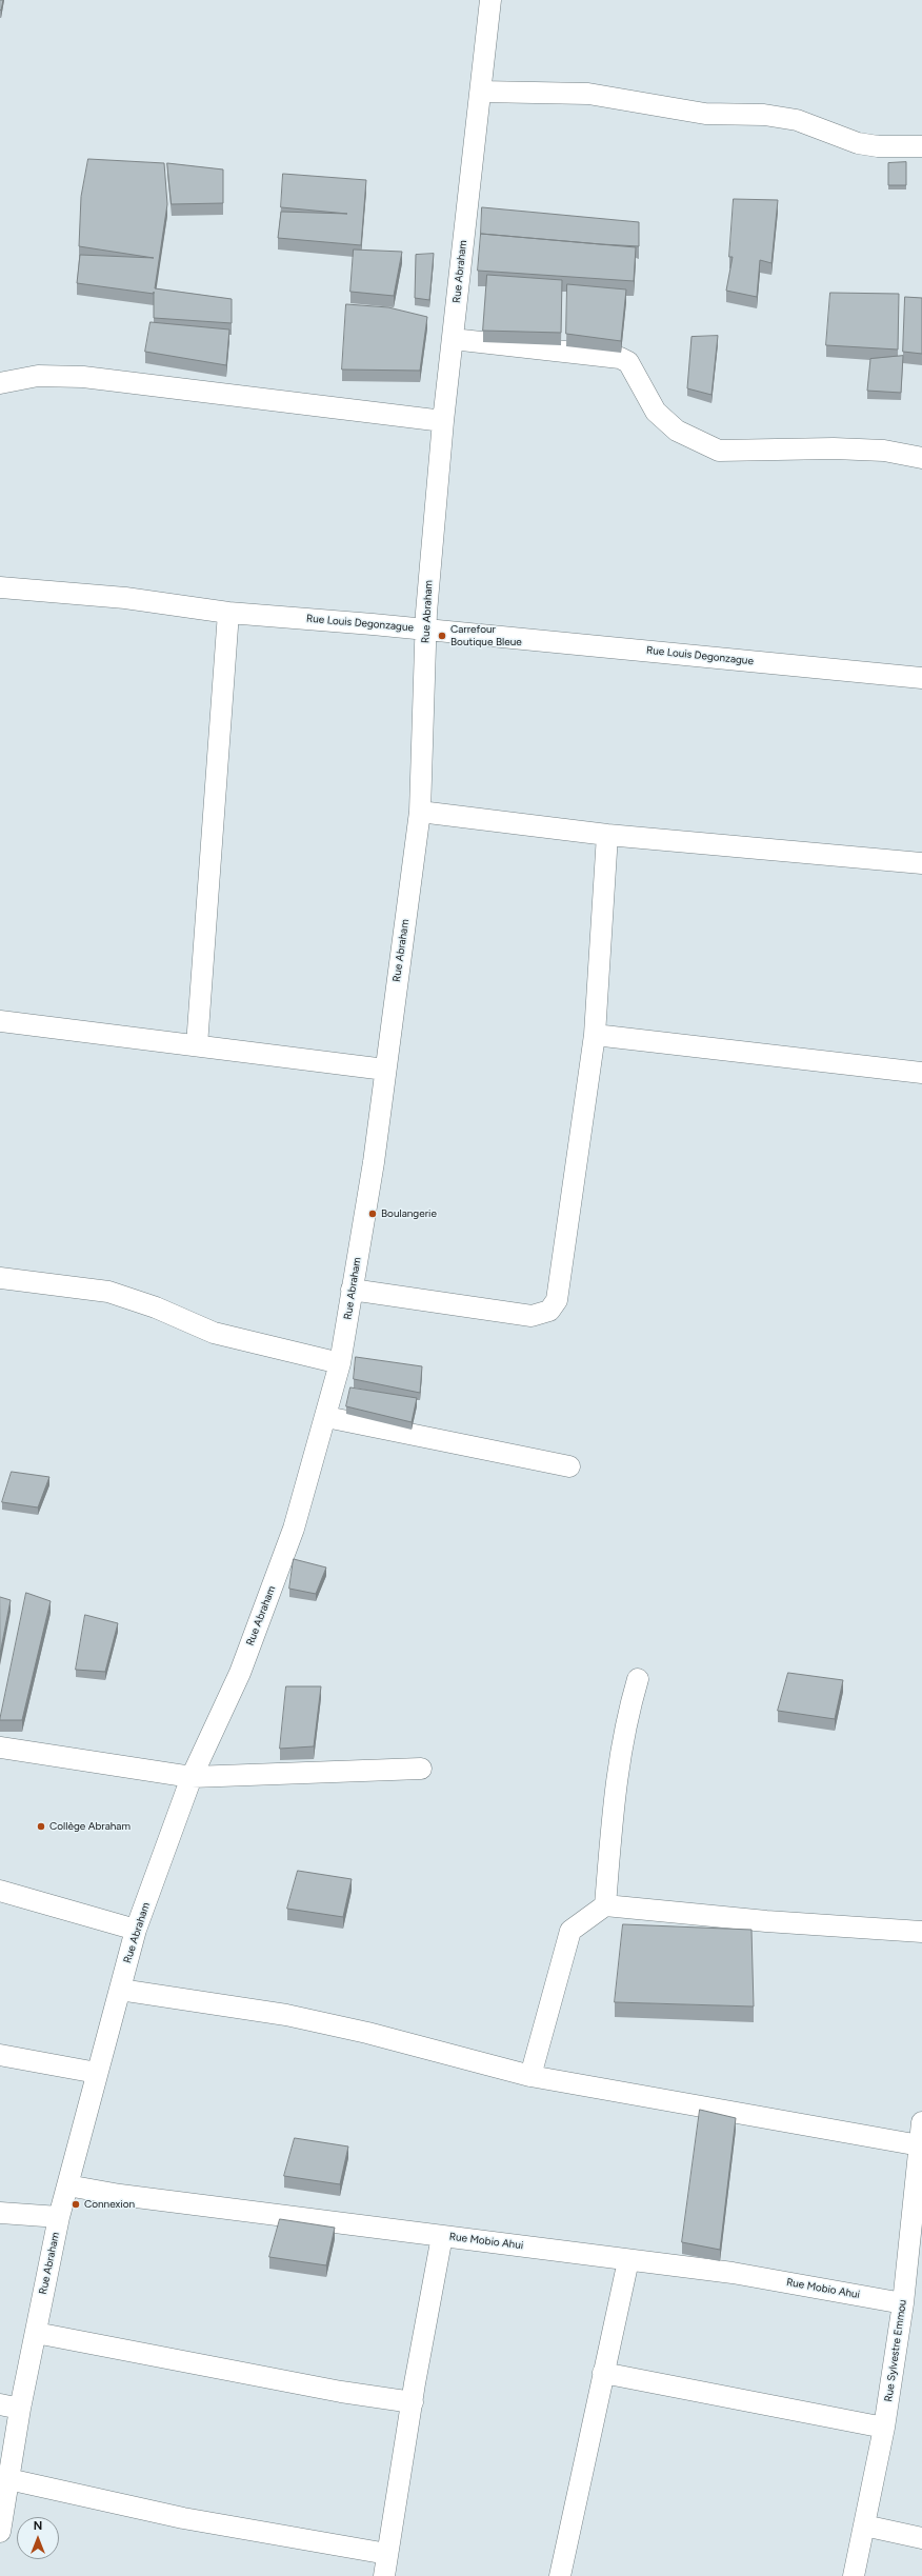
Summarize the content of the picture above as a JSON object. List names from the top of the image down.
{
  "streets": {
    "street": [
      "Rue Abraham",
      "Rue Louis Degonzague",
      "Rue Mobio Ahui",
      "Rue Sylvestre Emmou"
    ]
  },
  "crossings": [
    ["Rue Abraham", "Rue Louis Degonzague"],
    ["Rue Abraham", "Rue Mobio Ahui"],
    ["Rue Mobio Ahui", "Rue Sylvestre Emmou"]
  ],
  "places": [
    "Carrefour Boutique Bleue",
    "Boulangerie",
    "Collège Abraham",
    "Connexion"
  ],
  "north": "top"
}
